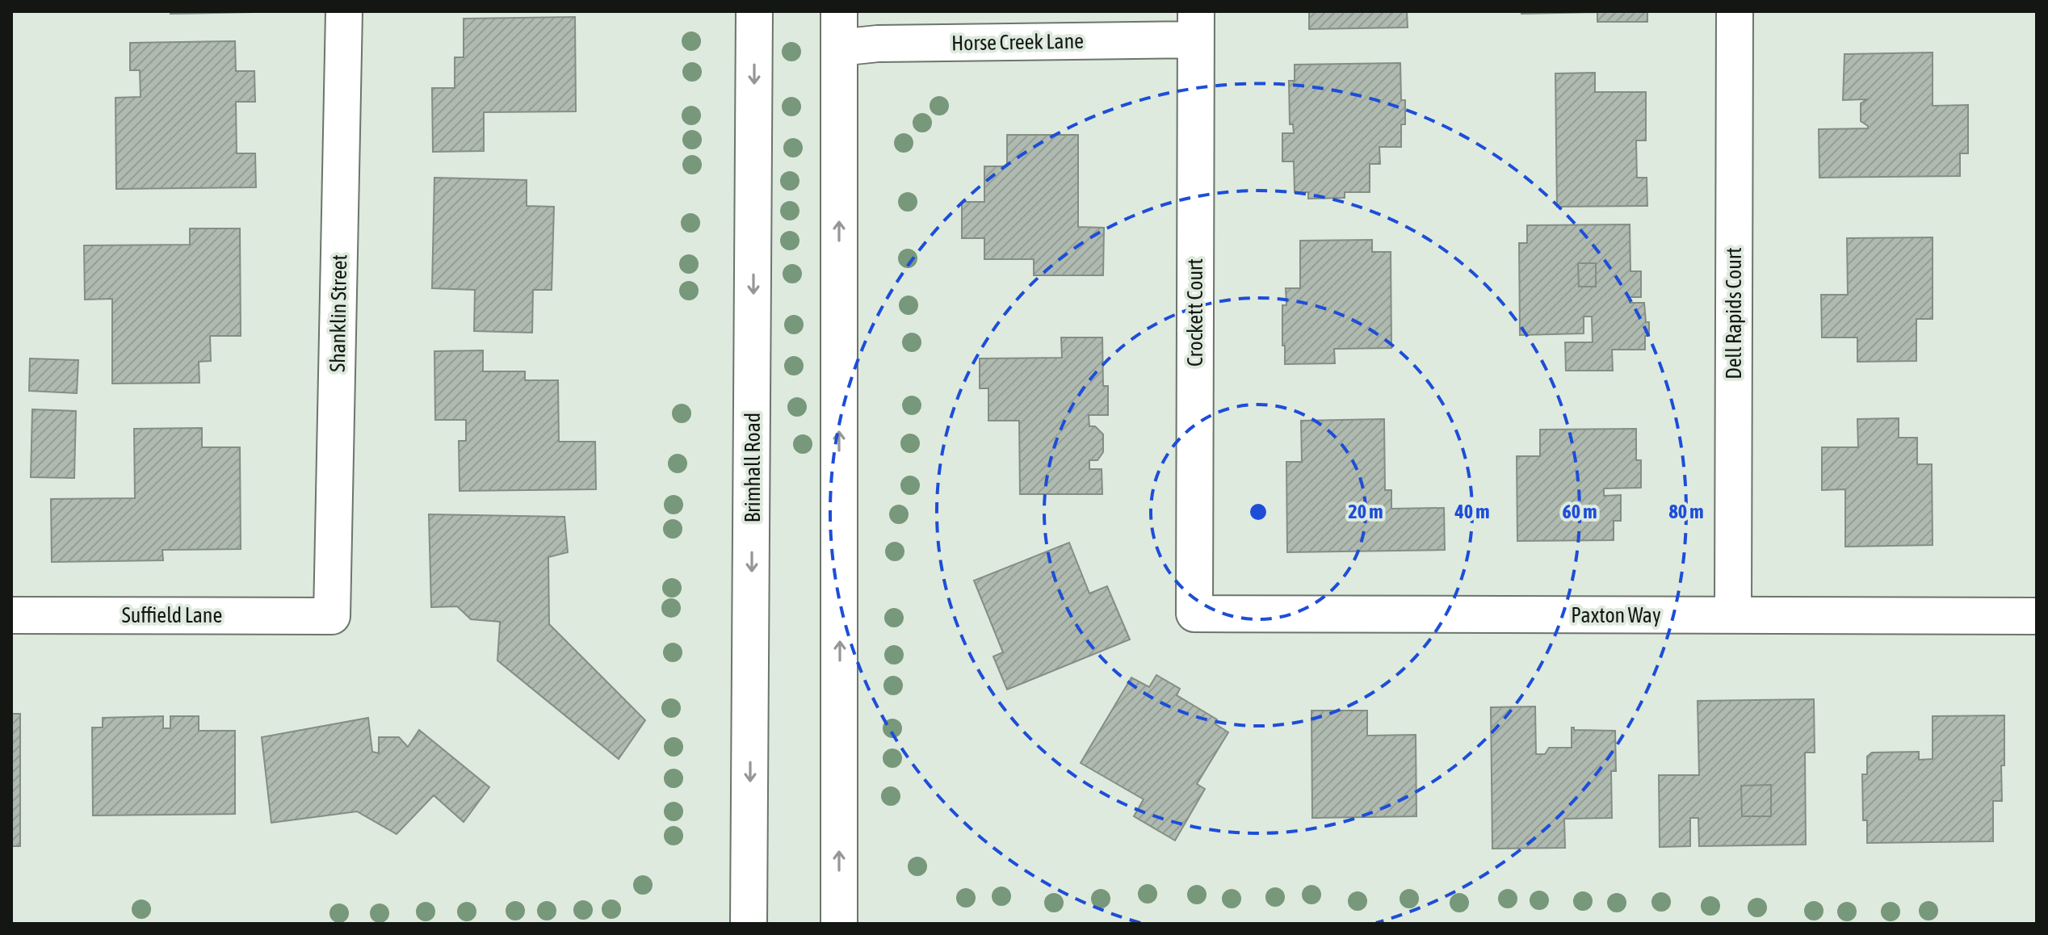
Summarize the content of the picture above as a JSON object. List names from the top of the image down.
{
  "streets": {
    "street": [
      "Horse Creek Lane",
      "Crockett Court",
      "Shanklin Street",
      "Dell Rapids Court",
      "Brimhall Road",
      "Suffield Lane",
      "Paxton Way"
    ]
  },
  "crossings": [
    ["Horse Creek Lane", "Crockett Court"],
    ["Crockett Court", "Paxton Way"],
    ["Shanklin Street", "Suffield Lane"],
    ["Dell Rapids Court", "Paxton Way"]
  ],
  "rings": [
    "20 m",
    "40 m",
    "60 m",
    "80 m"
  ]
}
